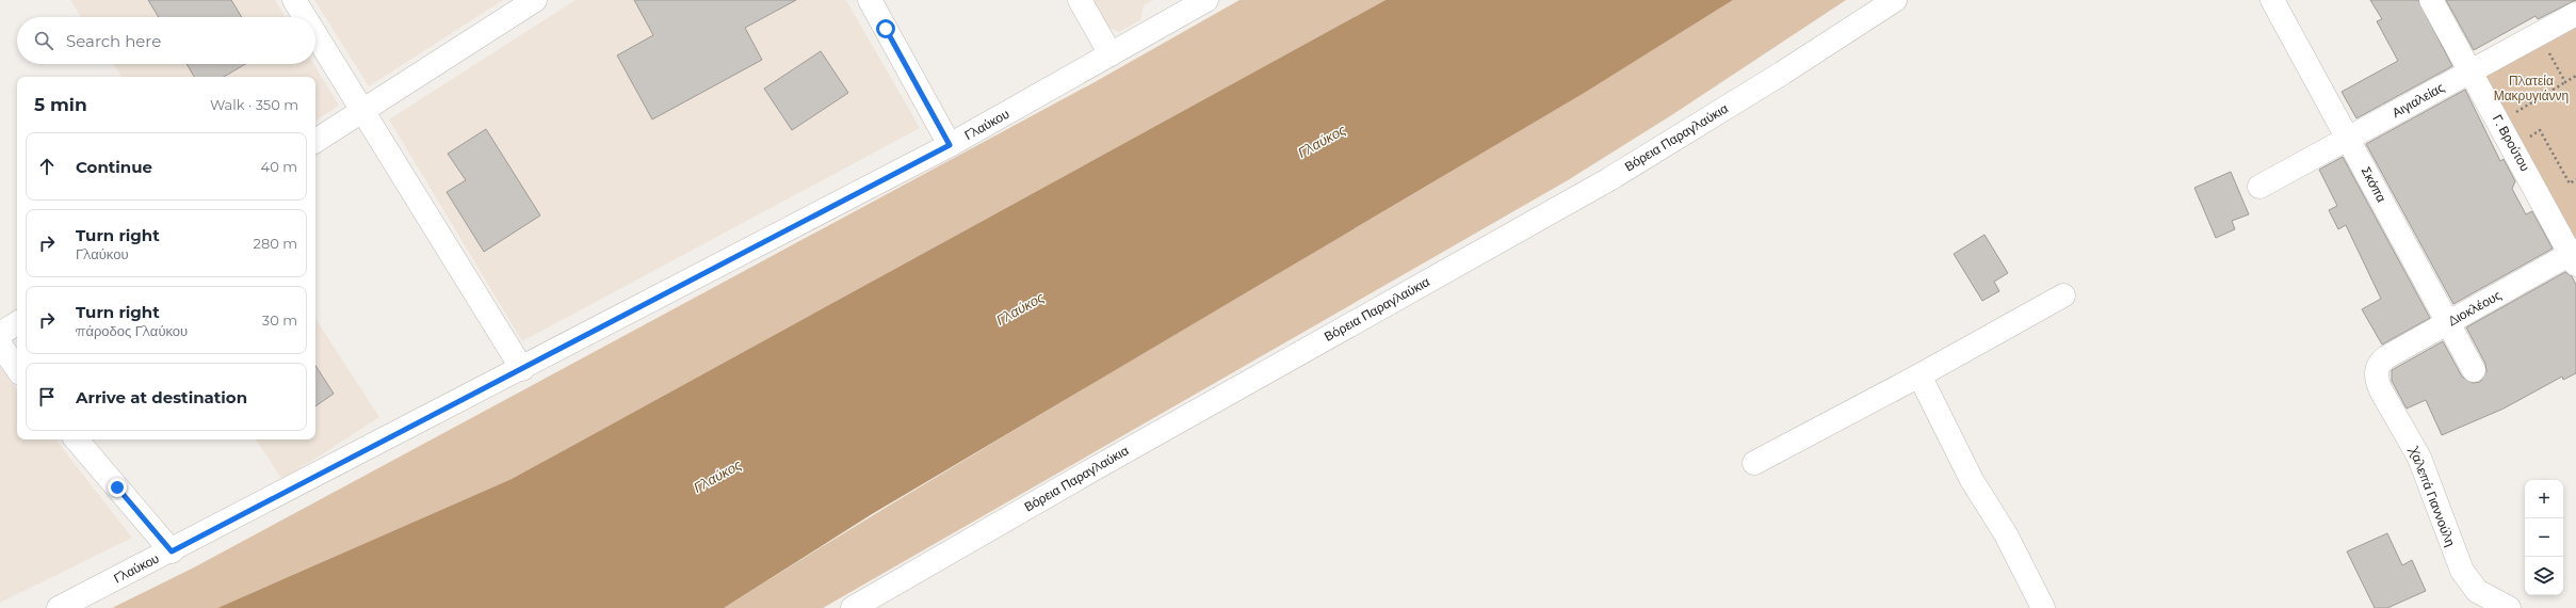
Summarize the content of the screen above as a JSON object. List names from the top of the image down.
{
  "streets": {
    "street": [
      "Αιγιαλείας",
      "Γλαύκου",
      "Βόρεια Παραγλαύκια",
      "Γ. Βρούτου",
      "Σκόπα",
      "Διοκλέους",
      "Χαλεπά Γιαννούλη"
    ]
  },
  "crossings": [
    ["Αιγιαλείας", "Γ. Βρούτου"],
    ["Αιγιαλείας", "Σκόπα"],
    ["Γ. Βρούτου", "Διοκλέους"],
    ["Σκόπα", "Διοκλέους"],
    ["Διοκλέους", "Χαλεπά Γιαννούλη"]
  ],
  "water": ["Γλαύκος"],
  "parks": ["Πλατεία Μακρυγιάννη"],
  "page": {
    "search": "Search here",
    "heading": ["5 min", "Walk · 350 m"],
    "list": [
      ["Continue", "40 m"],
      ["Turn right", "Γλαύκου", "280 m"],
      ["Turn right", "πάροδος Γλαύκου", "30 m"],
      "Arrive at destination"
    ],
    "map_buttons": ["+", "−"]
  }
}
